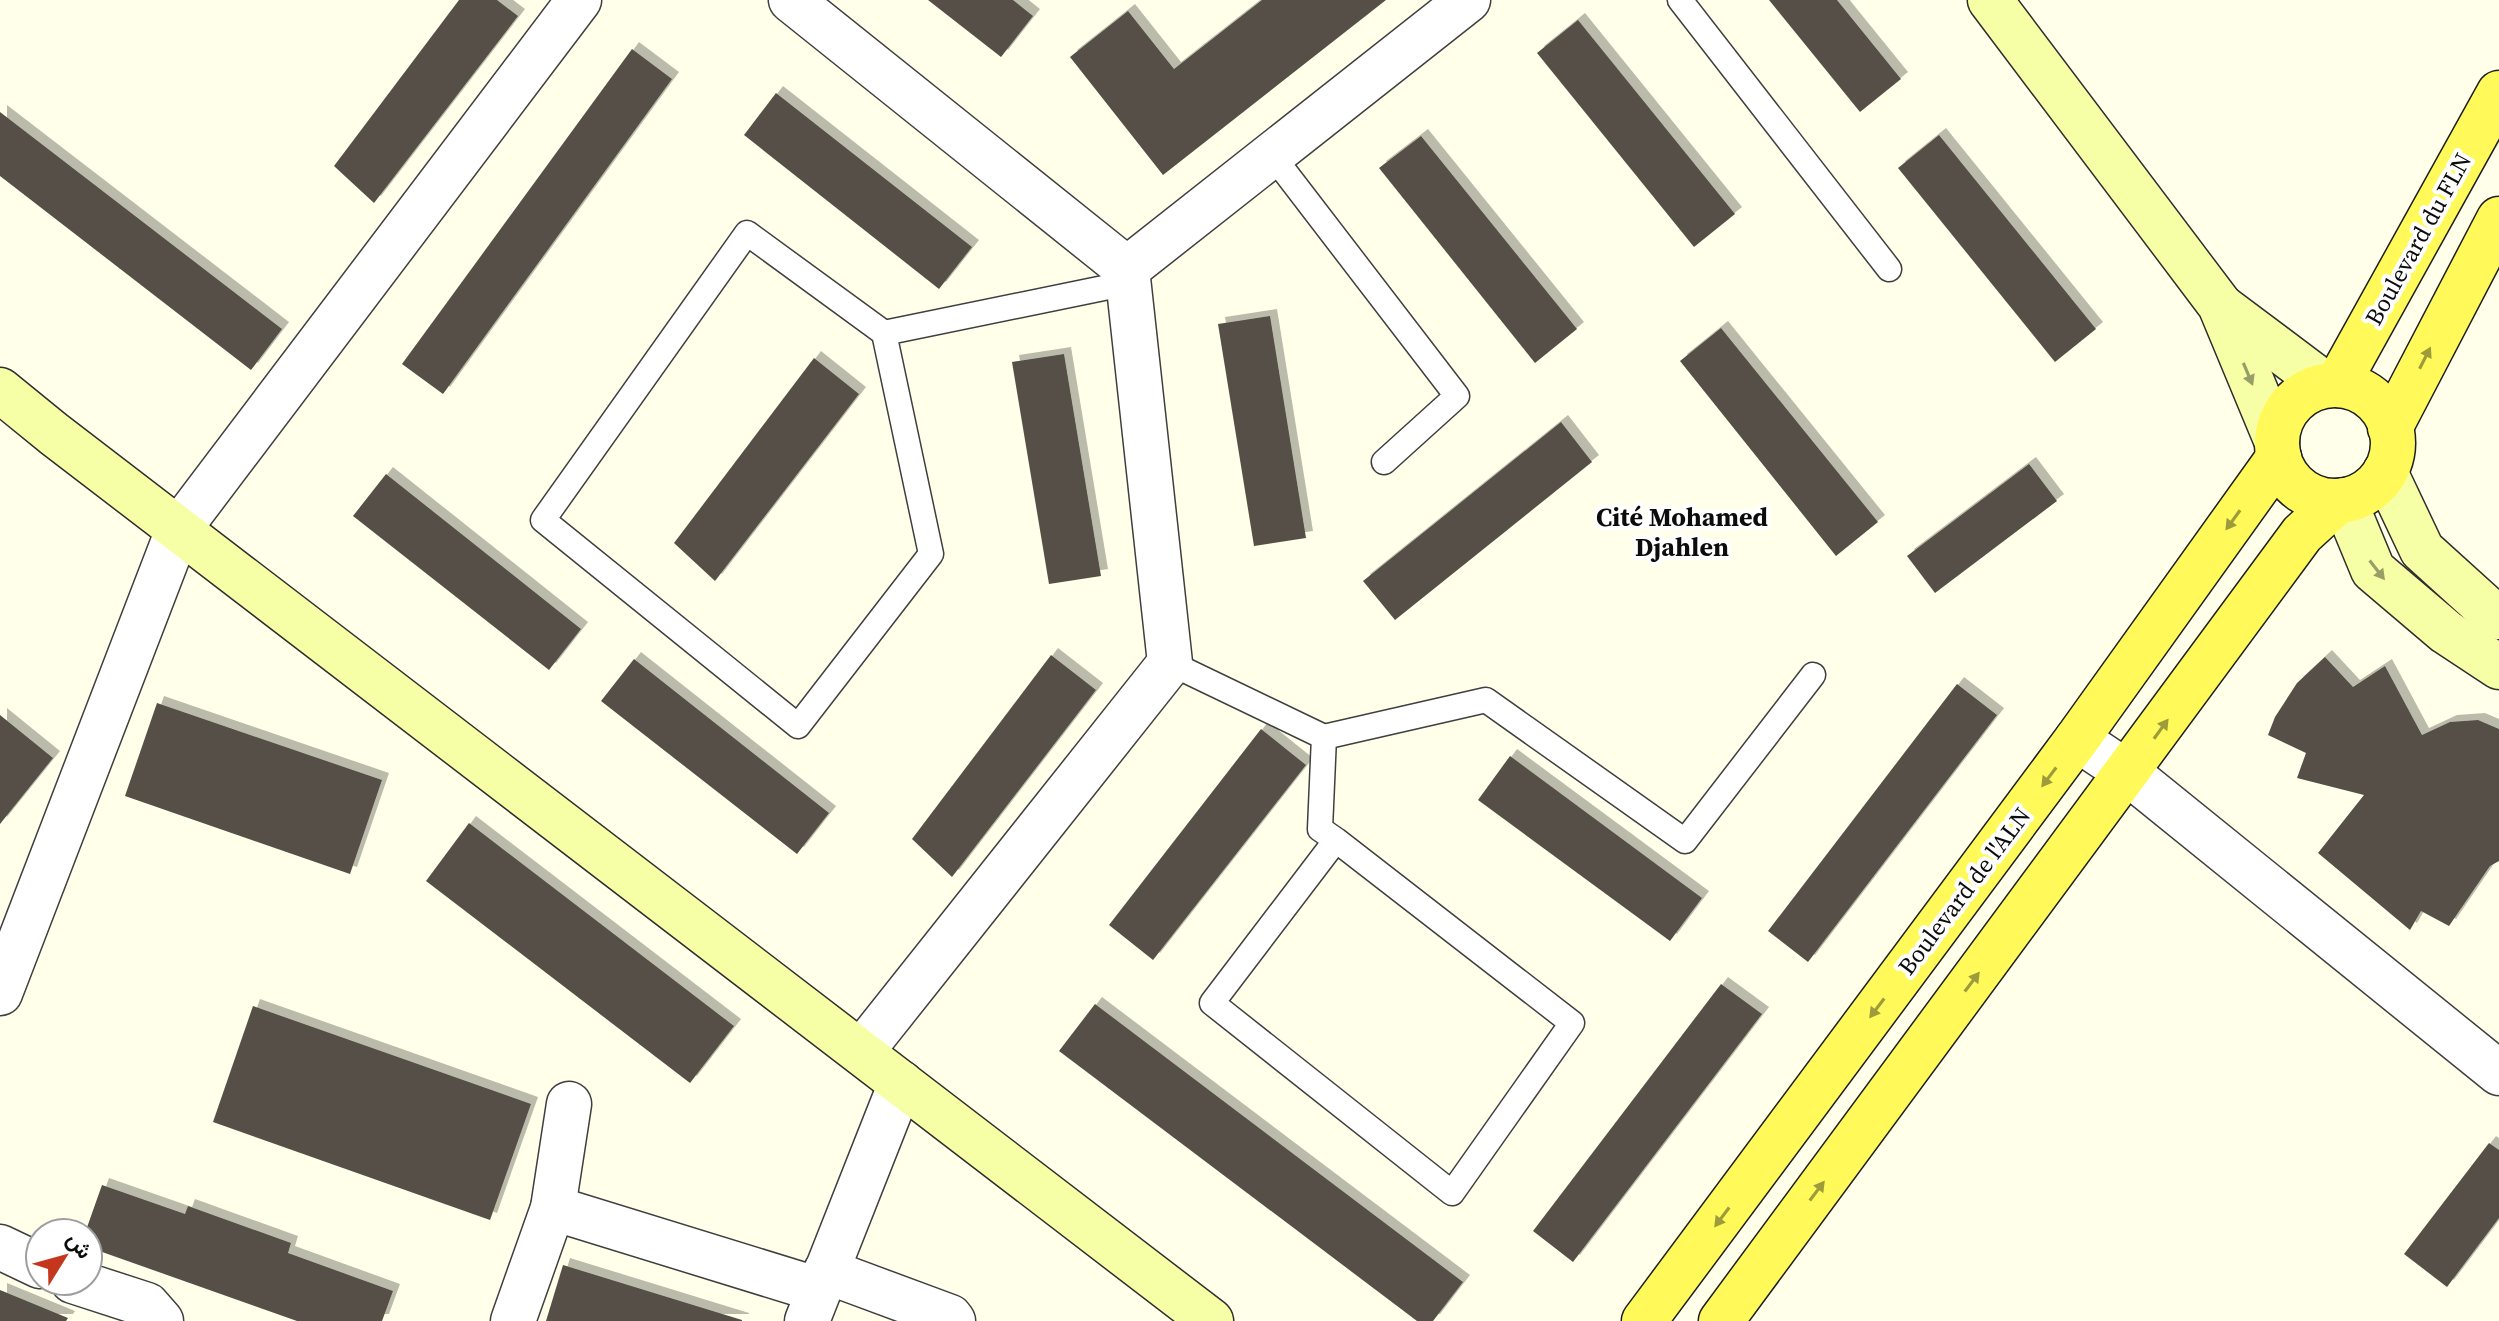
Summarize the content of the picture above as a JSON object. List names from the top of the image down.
{
  "streets": {
    "main road": ["Boulevard du FLN", "Boulevard de l'ALN"]
  },
  "crossings": [
    ["Boulevard du FLN", "Boulevard de l'ALN"]
  ],
  "districts": ["Cité Mohamed Djahlen"],
  "north": "top right"
}
